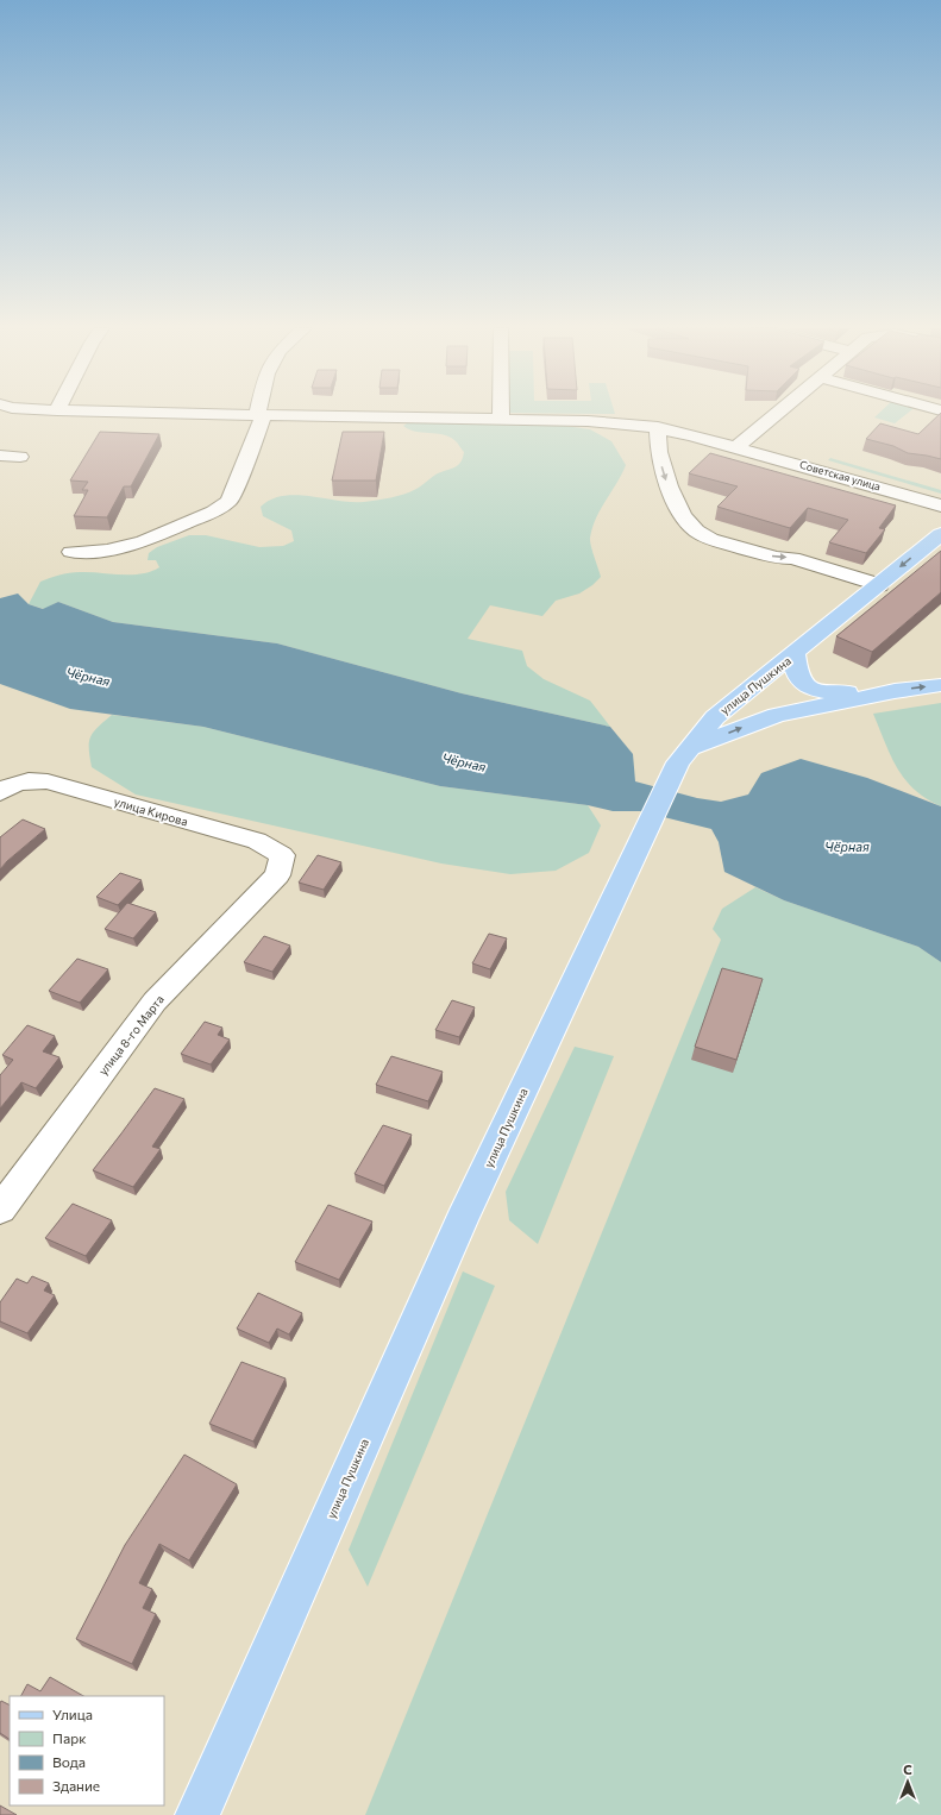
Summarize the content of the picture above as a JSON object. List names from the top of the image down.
{
  "streets": {
    "main road": ["улица Пушкина"],
    "street": ["Советская улица", "улица Кирова", "улица 8-го Марта"]
  },
  "crossings": [
    ["улица Кирова", "улица 8-го Марта"]
  ],
  "water": ["Чёрная"],
  "legend": [
    "Улица",
    "Парк",
    "Вода",
    "Здание"
  ],
  "north": "top"
}
